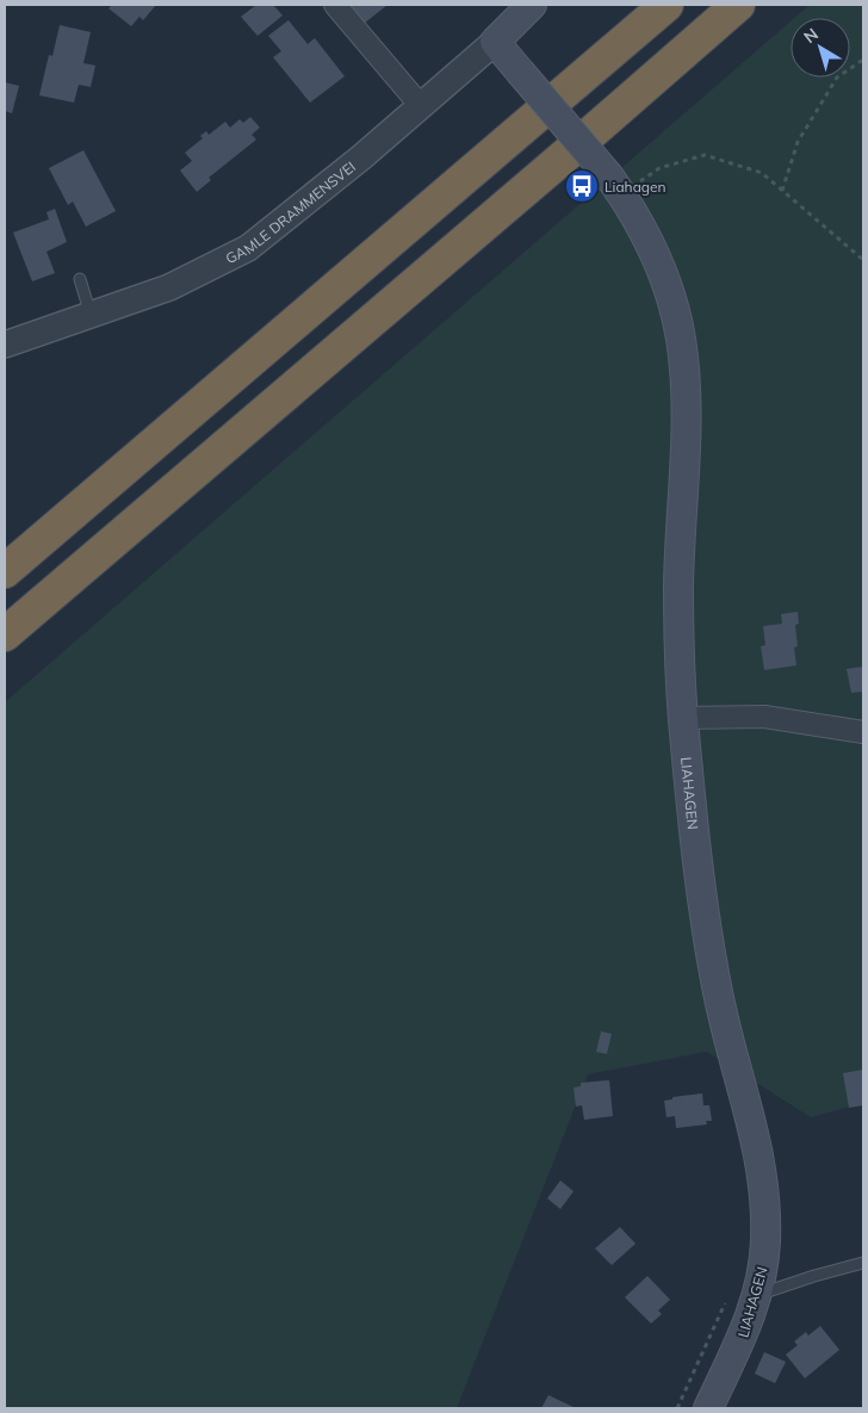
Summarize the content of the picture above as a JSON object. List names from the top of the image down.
{
  "streets": {
    "main road": ["GAMLE DRAMMENSVEI", "LIAHAGEN"]
  },
  "crossings": [
    ["GAMLE DRAMMENSVEI", "LIAHAGEN"]
  ],
  "places": {
    "bus stop": ["Liahagen"]
  },
  "north": "top left"
}
